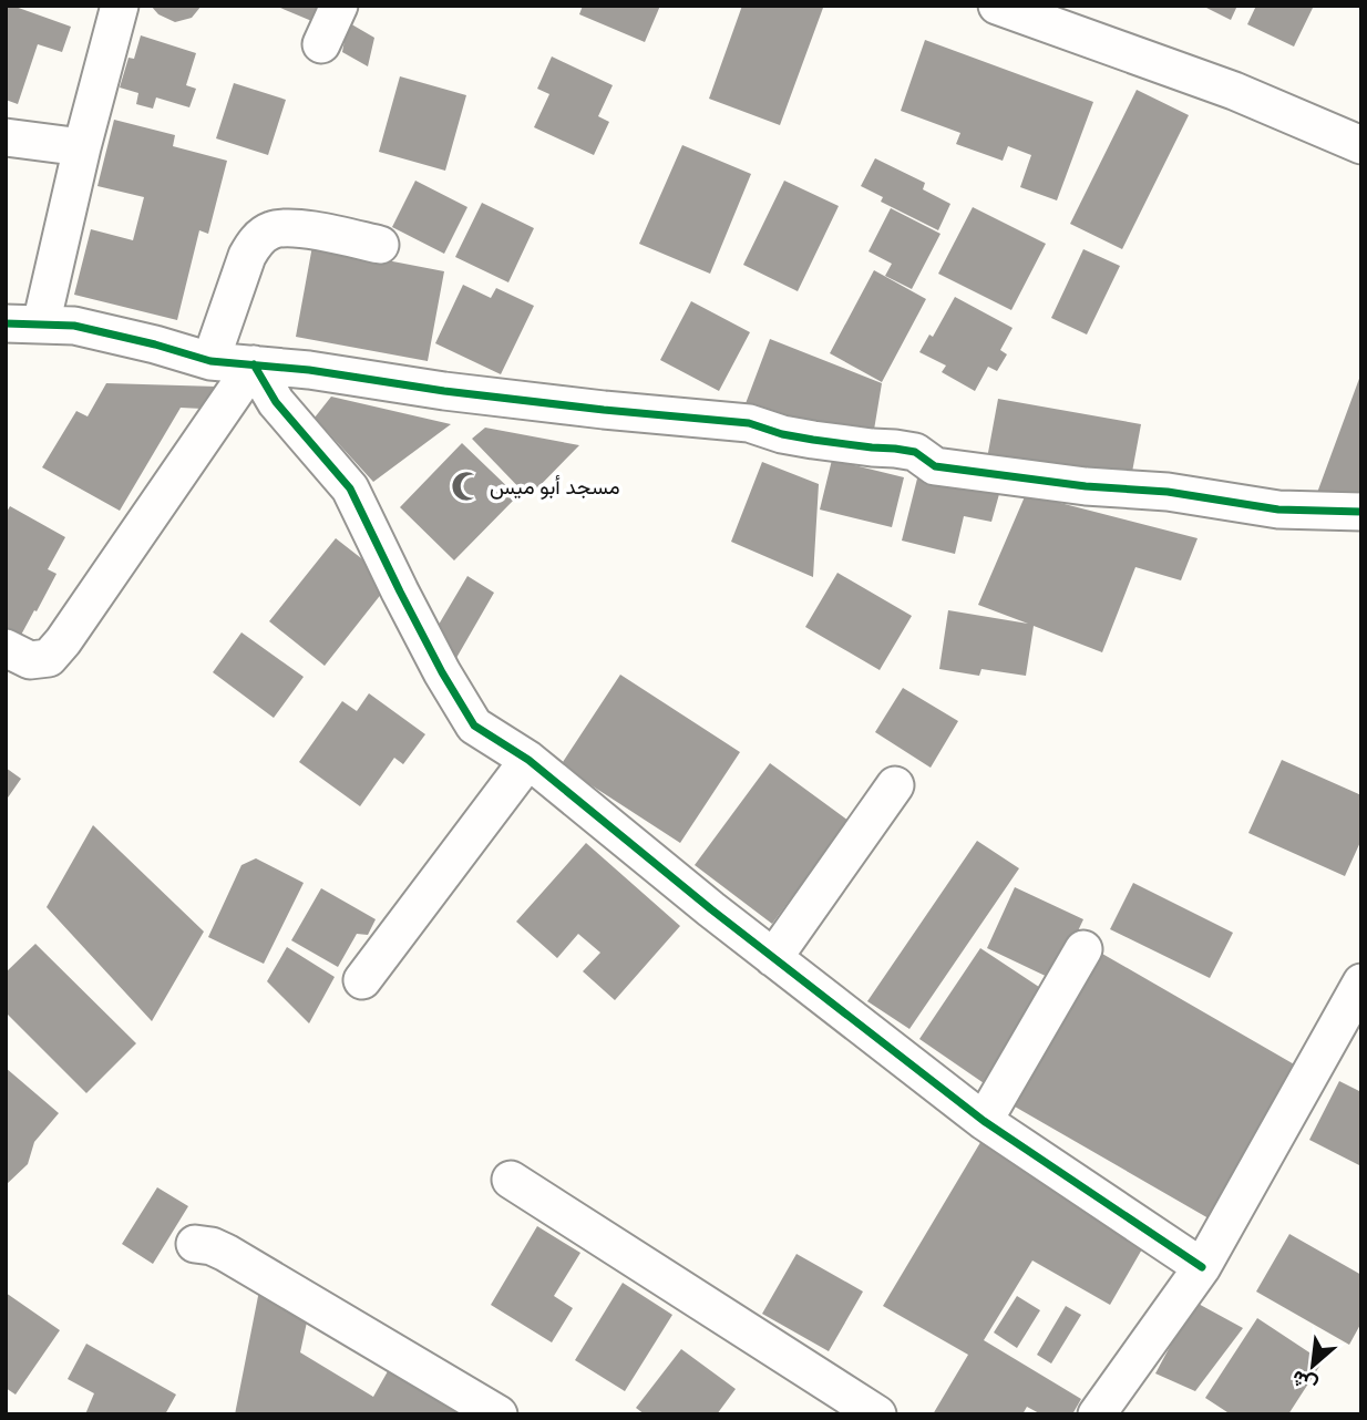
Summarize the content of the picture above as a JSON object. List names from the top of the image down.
{
  "places": {
    "mosque": ["مسجد أبو ميس"]
  },
  "north": "bottom left"
}
